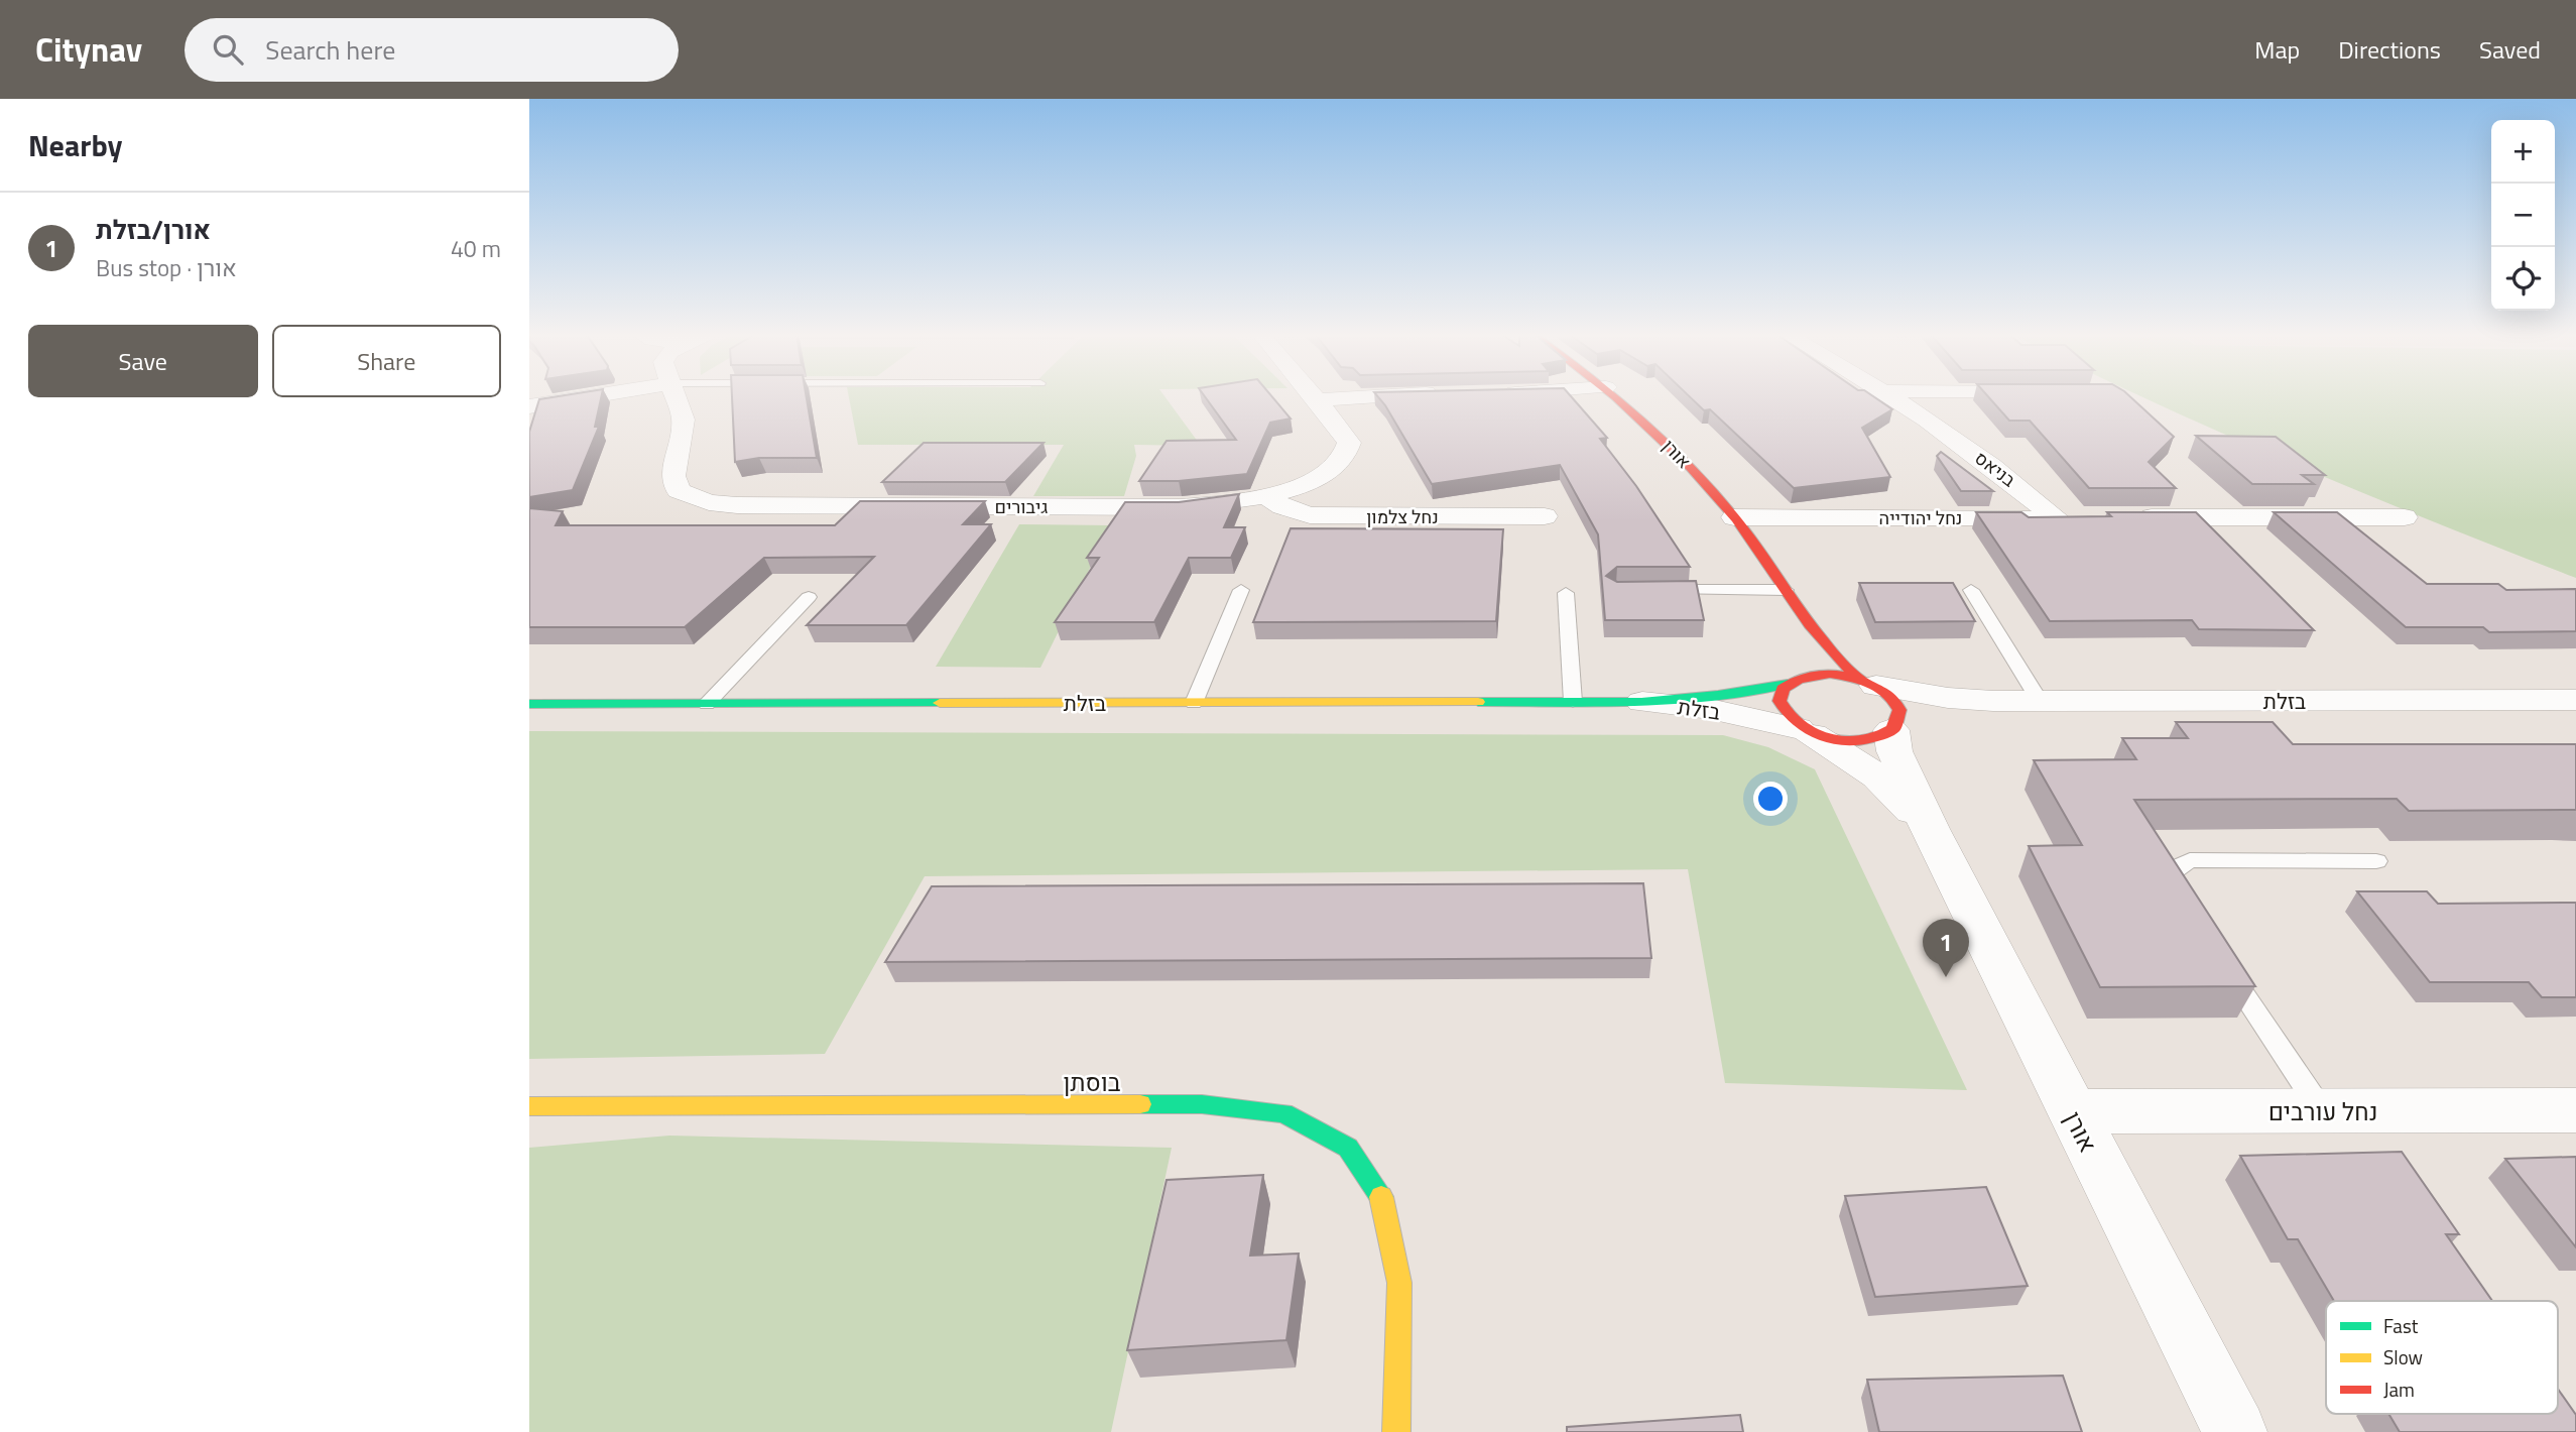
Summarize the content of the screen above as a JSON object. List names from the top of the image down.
{
  "streets": {
    "street": [
      "אורן",
      "בניאס",
      "גיבורים",
      "נחל צלמון",
      "נחל יהודייה",
      "בזלת",
      "בוסתן",
      "נחל עורבים"
    ]
  },
  "crossings": [
    ["אורן", "נחל יהודייה"],
    ["אורן", "בזלת"],
    ["אורן", "נחל עורבים"],
    ["בניאס", "נחל יהודייה"],
    ["גיבורים", "נחל צלמון"]
  ],
  "legend": ["Fast", "Slow", "Jam"],
  "page": {
    "header": "Citynav",
    "search": "Search here",
    "nav": ["Map", "Directions", "Saved"],
    "heading": "Nearby",
    "map_buttons": ["+", "−"],
    "list": [
      {
        "mark": "1",
        "name": "אורן/בזלת",
        "note": "Bus stop · אורן",
        "value": "40 m"
      }
    ],
    "buttons": ["Save", "Share"],
    "pins": "1"
  }
}
